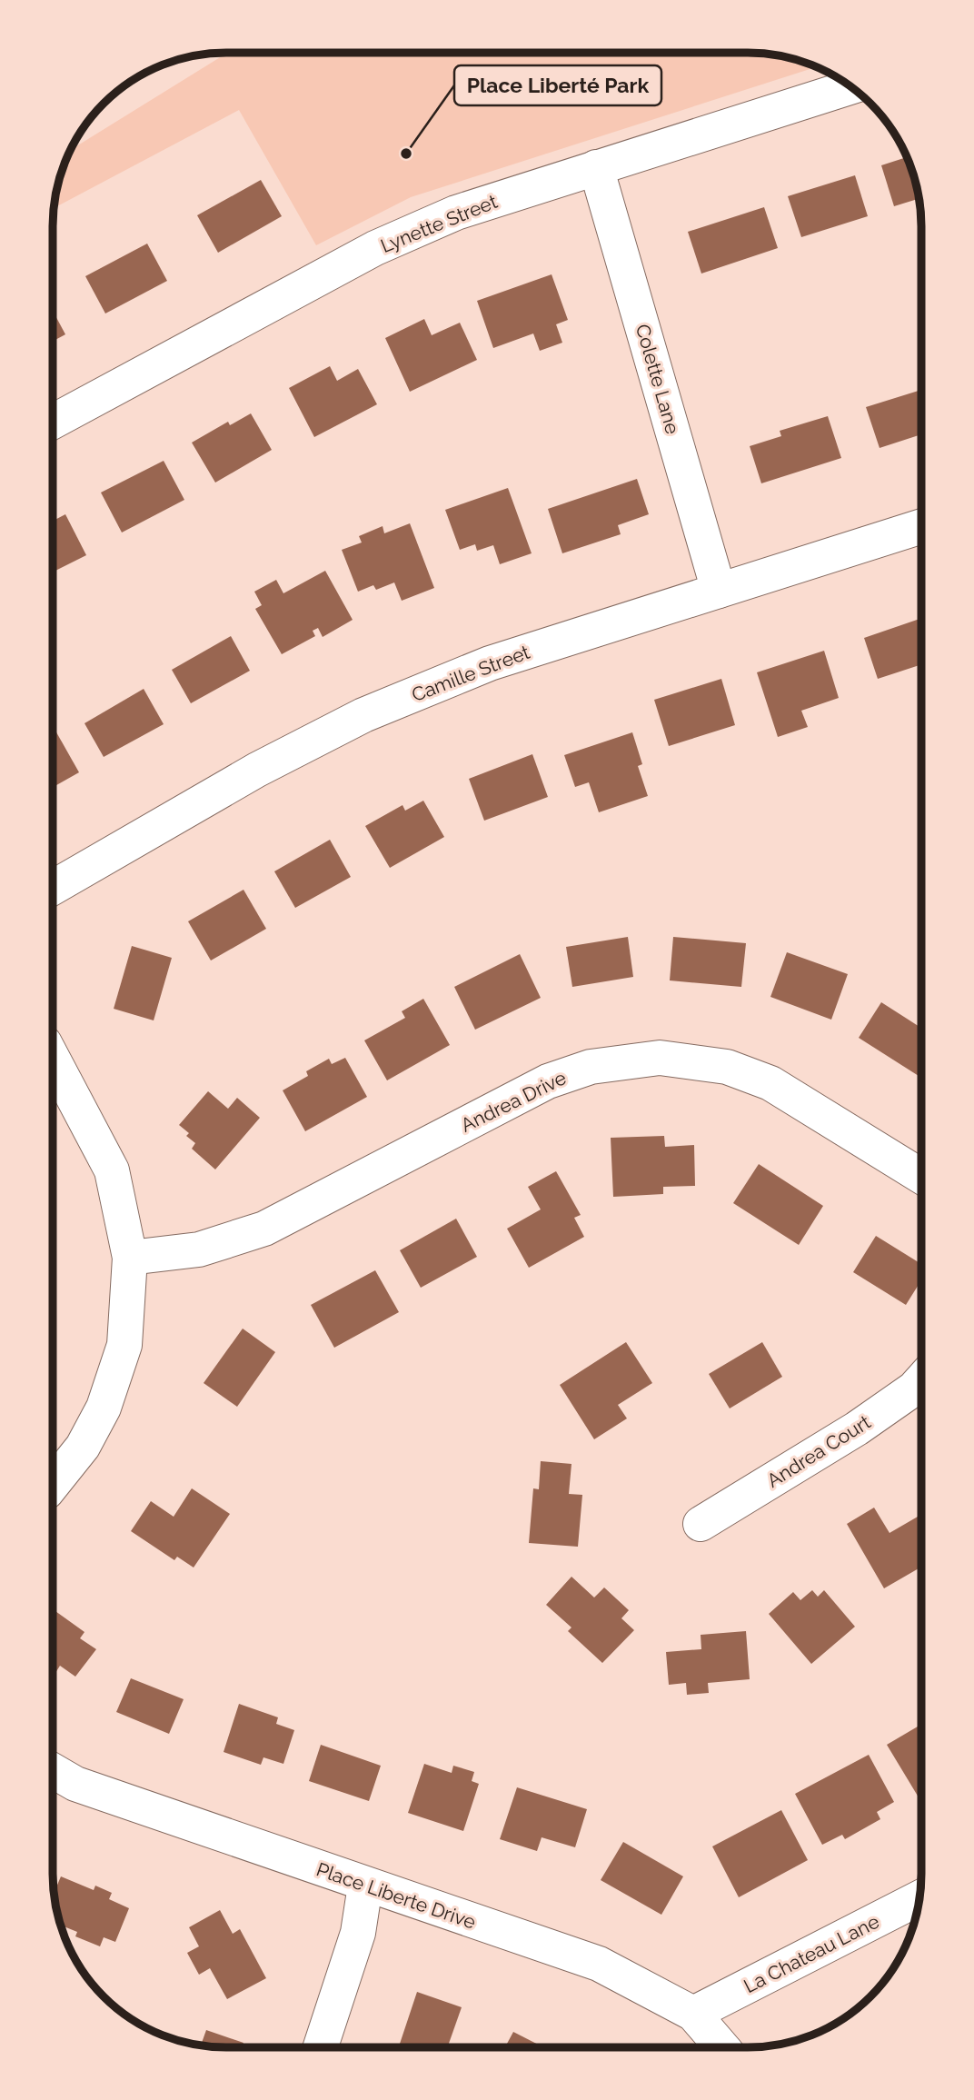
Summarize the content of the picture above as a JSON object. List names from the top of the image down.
{
  "streets": {
    "street": [
      "Lynette Street",
      "Colette Lane",
      "Camille Street",
      "Andrea Drive",
      "Andrea Court",
      "Place Liberte Drive",
      "La Chateau Lane"
    ]
  },
  "crossings": [
    ["Lynette Street", "Colette Lane"],
    ["Colette Lane", "Camille Street"],
    ["Place Liberte Drive", "La Chateau Lane"]
  ],
  "places": ["Place Liberté Park"]
}
